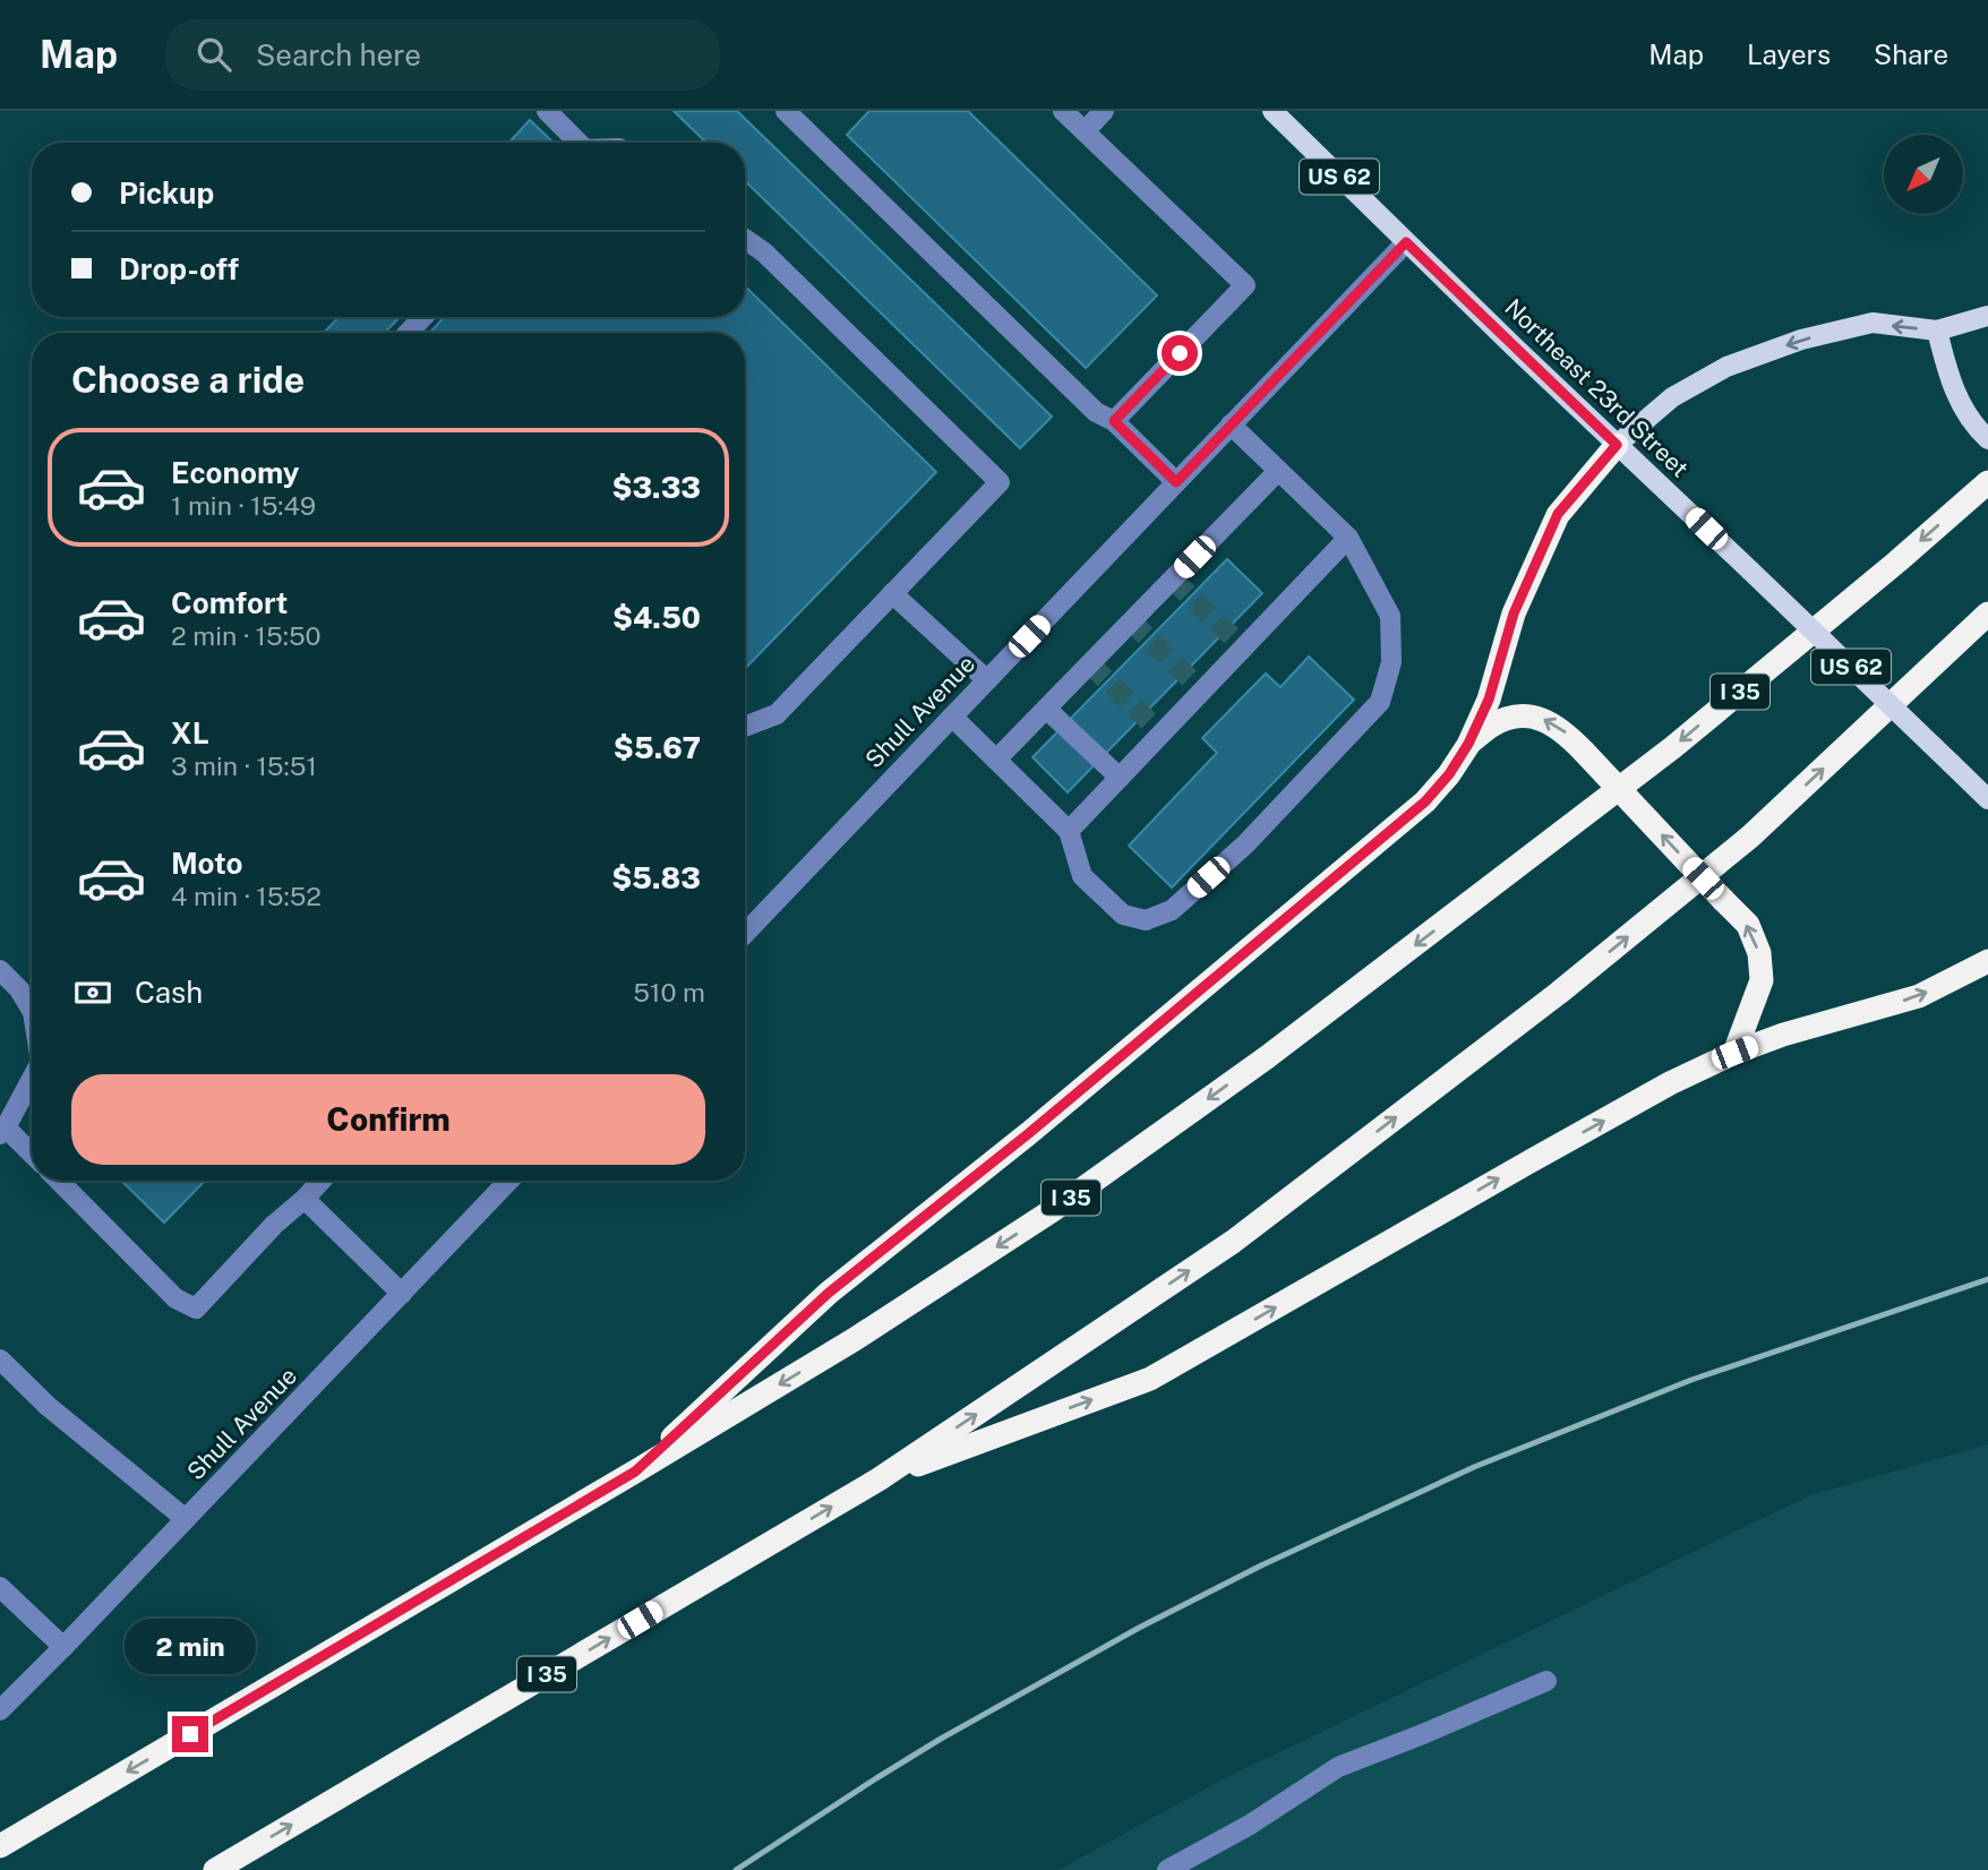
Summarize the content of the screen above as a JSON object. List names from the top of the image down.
{
  "streets": {
    "highway": ["I 35"],
    "main road": ["US 62", "Northeast 23rd Street"],
    "street": ["Shull Avenue"]
  },
  "crossings": [
    ["Northeast 23rd Street", "Shull Avenue"]
  ],
  "north": "bottom left",
  "page": {
    "header": "Map",
    "search": "Search here",
    "nav": ["Map", "Layers", "Share"],
    "banner": ["Pickup", "Drop-off"],
    "heading": "Choose a ride",
    "list": [
      {
        "name": "Economy",
        "note": "1 min · 15:49",
        "value": "$3.33"
      },
      {
        "name": "Comfort",
        "note": "2 min · 15:50",
        "value": "$4.50"
      },
      {
        "name": "XL",
        "note": "3 min · 15:51",
        "value": "$5.67"
      },
      {
        "name": "Moto",
        "note": "4 min · 15:52",
        "value": "$5.83"
      }
    ],
    "pay": ["Cash", "510 m"],
    "buttons": "Confirm",
    "bubble": "2 min"
  }
}
